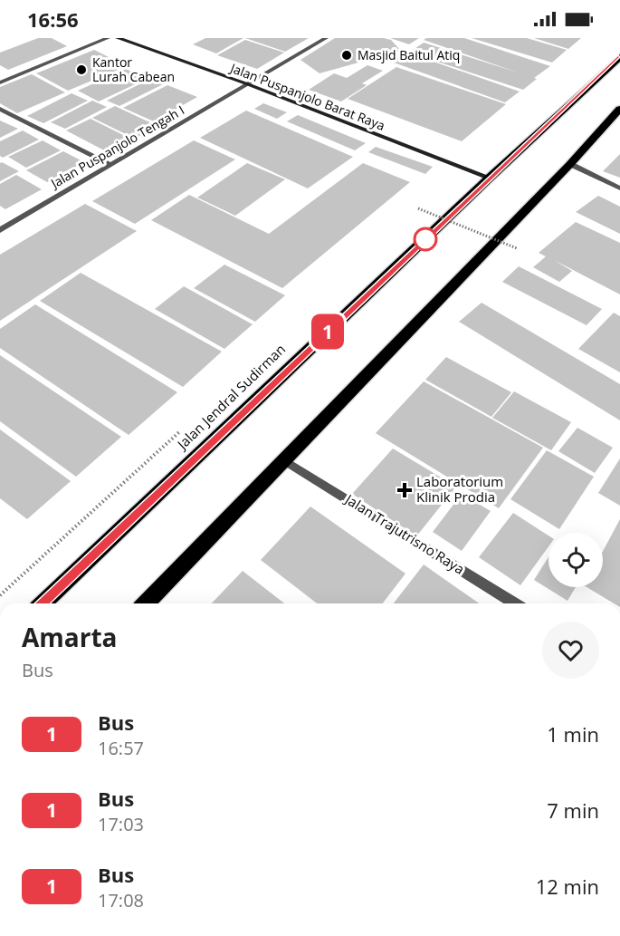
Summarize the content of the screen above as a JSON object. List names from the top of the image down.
{
  "streets": {
    "highway": ["Jalan Jendral Sudirman"],
    "street": ["Jalan Puspanjolo Barat Raya", "Jalan Puspanjolo Tengah I", "Jalan Trajutrisno Raya"]
  },
  "crossings": [
    ["Jalan Puspanjolo Barat Raya", "Jalan Puspanjolo Tengah I"],
    ["Jalan Puspanjolo Barat Raya", "Jalan Jendral Sudirman"]
  ],
  "places": {
    "other": ["Masjid Baitul Atiq", "Kantor Lurah Cabean"],
    "health": ["Laboratorium Klinik Prodia"]
  },
  "lines": ["bus line 1"],
  "page": {
    "status": "16:56",
    "on_map": "1",
    "heading": ["Amarta", "Bus"],
    "list": [
      {
        "mark": "1",
        "name": "Bus",
        "note": "16:57",
        "value": "1 min"
      },
      {
        "mark": "1",
        "name": "Bus",
        "note": "17:03",
        "value": "7 min"
      },
      {
        "mark": "1",
        "name": "Bus",
        "note": "17:08",
        "value": "12 min"
      }
    ]
  }
}
